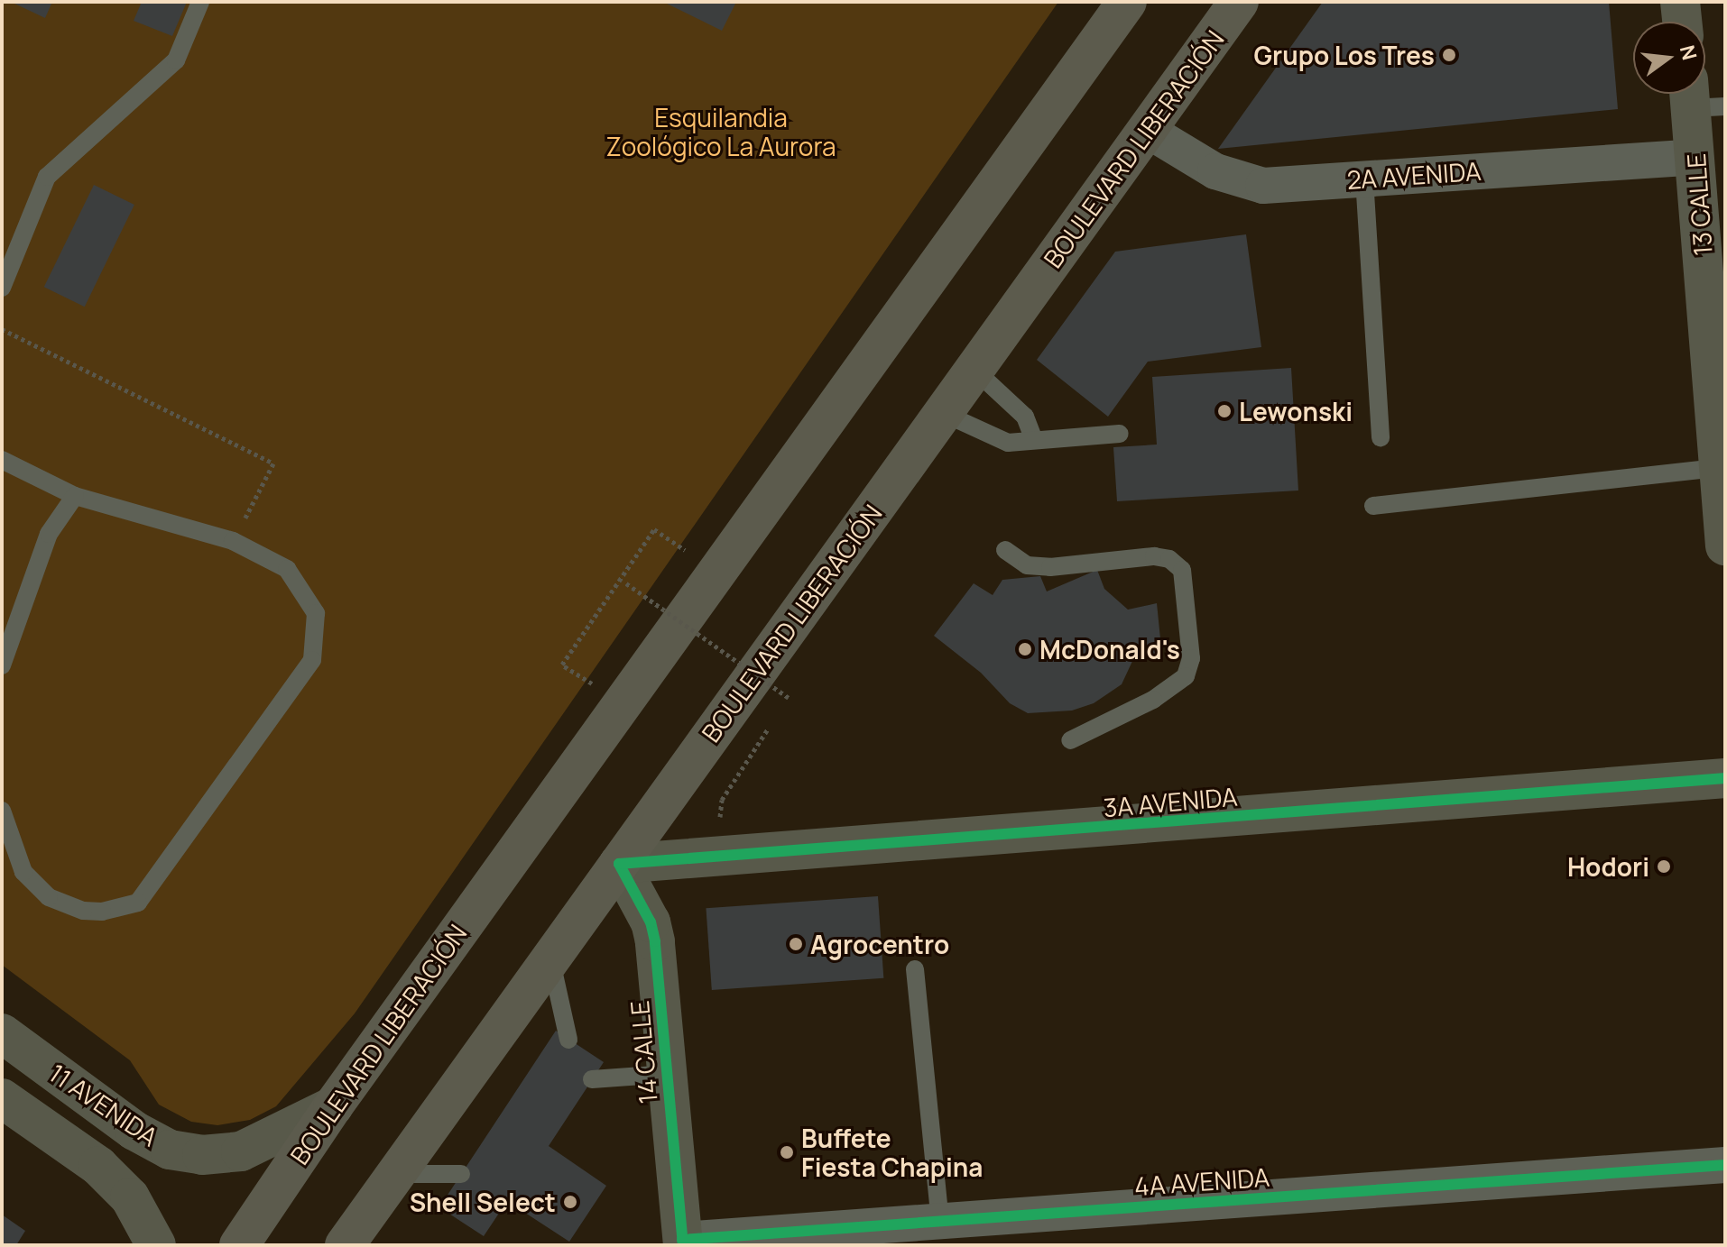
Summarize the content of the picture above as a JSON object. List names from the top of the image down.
{
  "streets": {
    "highway": ["BOULEVARD LIBERACIÓN"],
    "street": [
      "2A AVENIDA",
      "13 CALLE",
      "3A AVENIDA",
      "14 CALLE",
      "11 AVENIDA",
      "4A AVENIDA"
    ]
  },
  "crossings": [
    ["BOULEVARD LIBERACIÓN", "2A AVENIDA"],
    ["BOULEVARD LIBERACIÓN", "3A AVENIDA"],
    ["BOULEVARD LIBERACIÓN", "14 CALLE"],
    ["BOULEVARD LIBERACIÓN", "11 AVENIDA"],
    ["2A AVENIDA", "13 CALLE"],
    ["3A AVENIDA", "14 CALLE"],
    ["14 CALLE", "4A AVENIDA"]
  ],
  "parks": ["Esquilandia Zoológico La Aurora"],
  "places": [
    "Grupo Los Tres",
    "Lewonski",
    "McDonald's",
    "Hodori",
    "Agrocentro",
    "Buffete Fiesta Chapina",
    "Shell Select"
  ],
  "north": "right"
}
